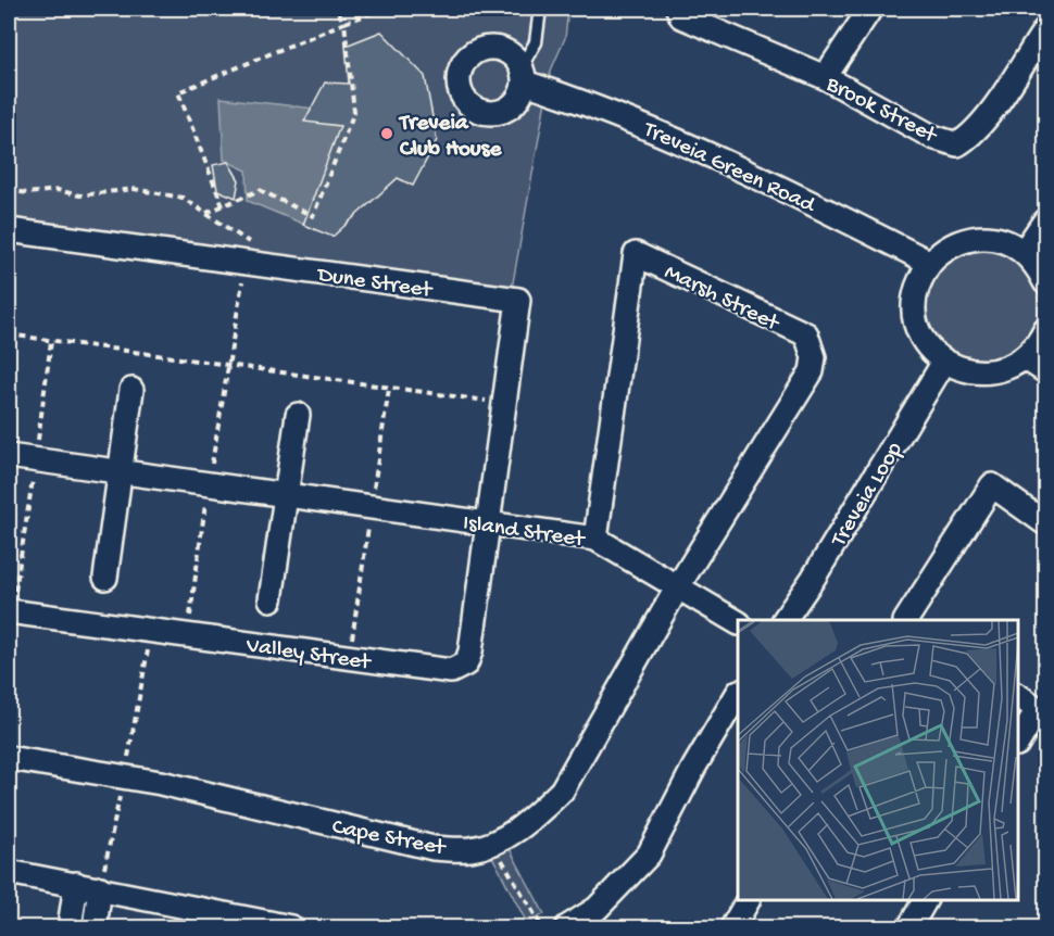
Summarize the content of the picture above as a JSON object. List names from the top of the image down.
{
  "streets": {
    "street": [
      "Brook Street",
      "Treveia Green Road",
      "Dune Street",
      "Marsh Street",
      "Treveia Loop",
      "Island Street",
      "Valley Street",
      "Cape Street"
    ]
  },
  "crossings": [
    ["Dune Street", "Island Street"],
    ["Dune Street", "Valley Street"],
    ["Marsh Street", "Island Street"],
    ["Marsh Street", "Cape Street"],
    ["Island Street", "Valley Street"],
    ["Island Street", "Cape Street"]
  ],
  "places": ["Treveia Club House"]
}
